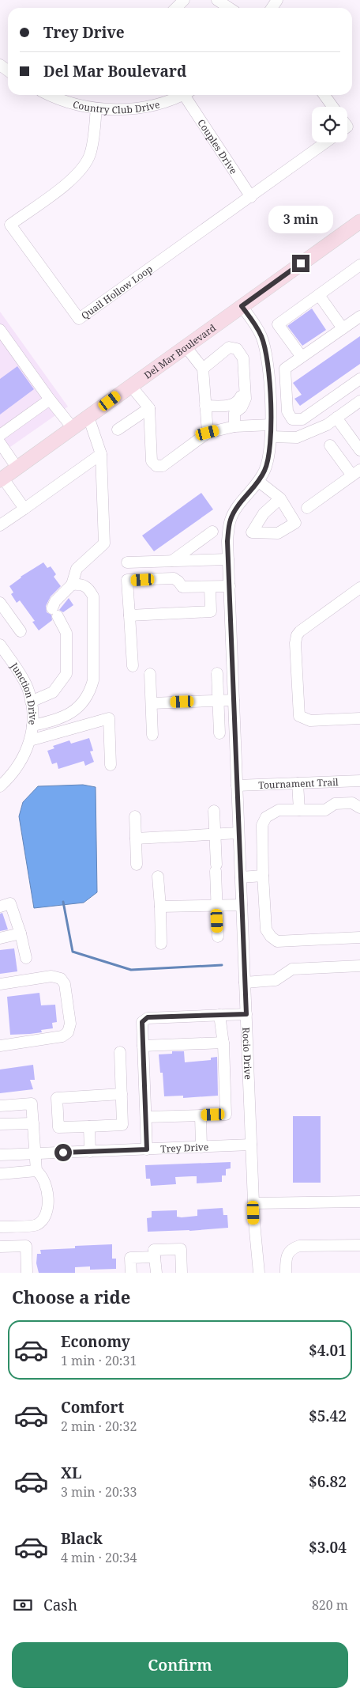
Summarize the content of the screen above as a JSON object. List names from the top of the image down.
{
  "streets": {
    "main road": ["Del Mar Boulevard"],
    "street": [
      "Country Club Drive",
      "Couples Drive",
      "Quail Hollow Loop",
      "Junction Drive",
      "Tournament Trail",
      "Rocio Drive",
      "Trey Drive"
    ]
  },
  "crossings": [
    ["Country Club Drive", "Quail Hollow Loop"],
    ["Couples Drive", "Quail Hollow Loop"],
    ["Del Mar Boulevard", "Rocio Drive"],
    ["Tournament Trail", "Rocio Drive"],
    ["Rocio Drive", "Trey Drive"]
  ],
  "page": {
    "banner": ["Trey Drive", "Del Mar Boulevard"],
    "bubble": "3 min",
    "heading": "Choose a ride",
    "list": [
      {
        "name": "Economy",
        "note": "1 min · 20:31",
        "value": "$4.01"
      },
      {
        "name": "Comfort",
        "note": "2 min · 20:32",
        "value": "$5.42"
      },
      {
        "name": "XL",
        "note": "3 min · 20:33",
        "value": "$6.82"
      },
      {
        "name": "Black",
        "note": "4 min · 20:34",
        "value": "$3.04"
      }
    ],
    "pay": ["Cash", "820 m"],
    "buttons": "Confirm"
  }
}
